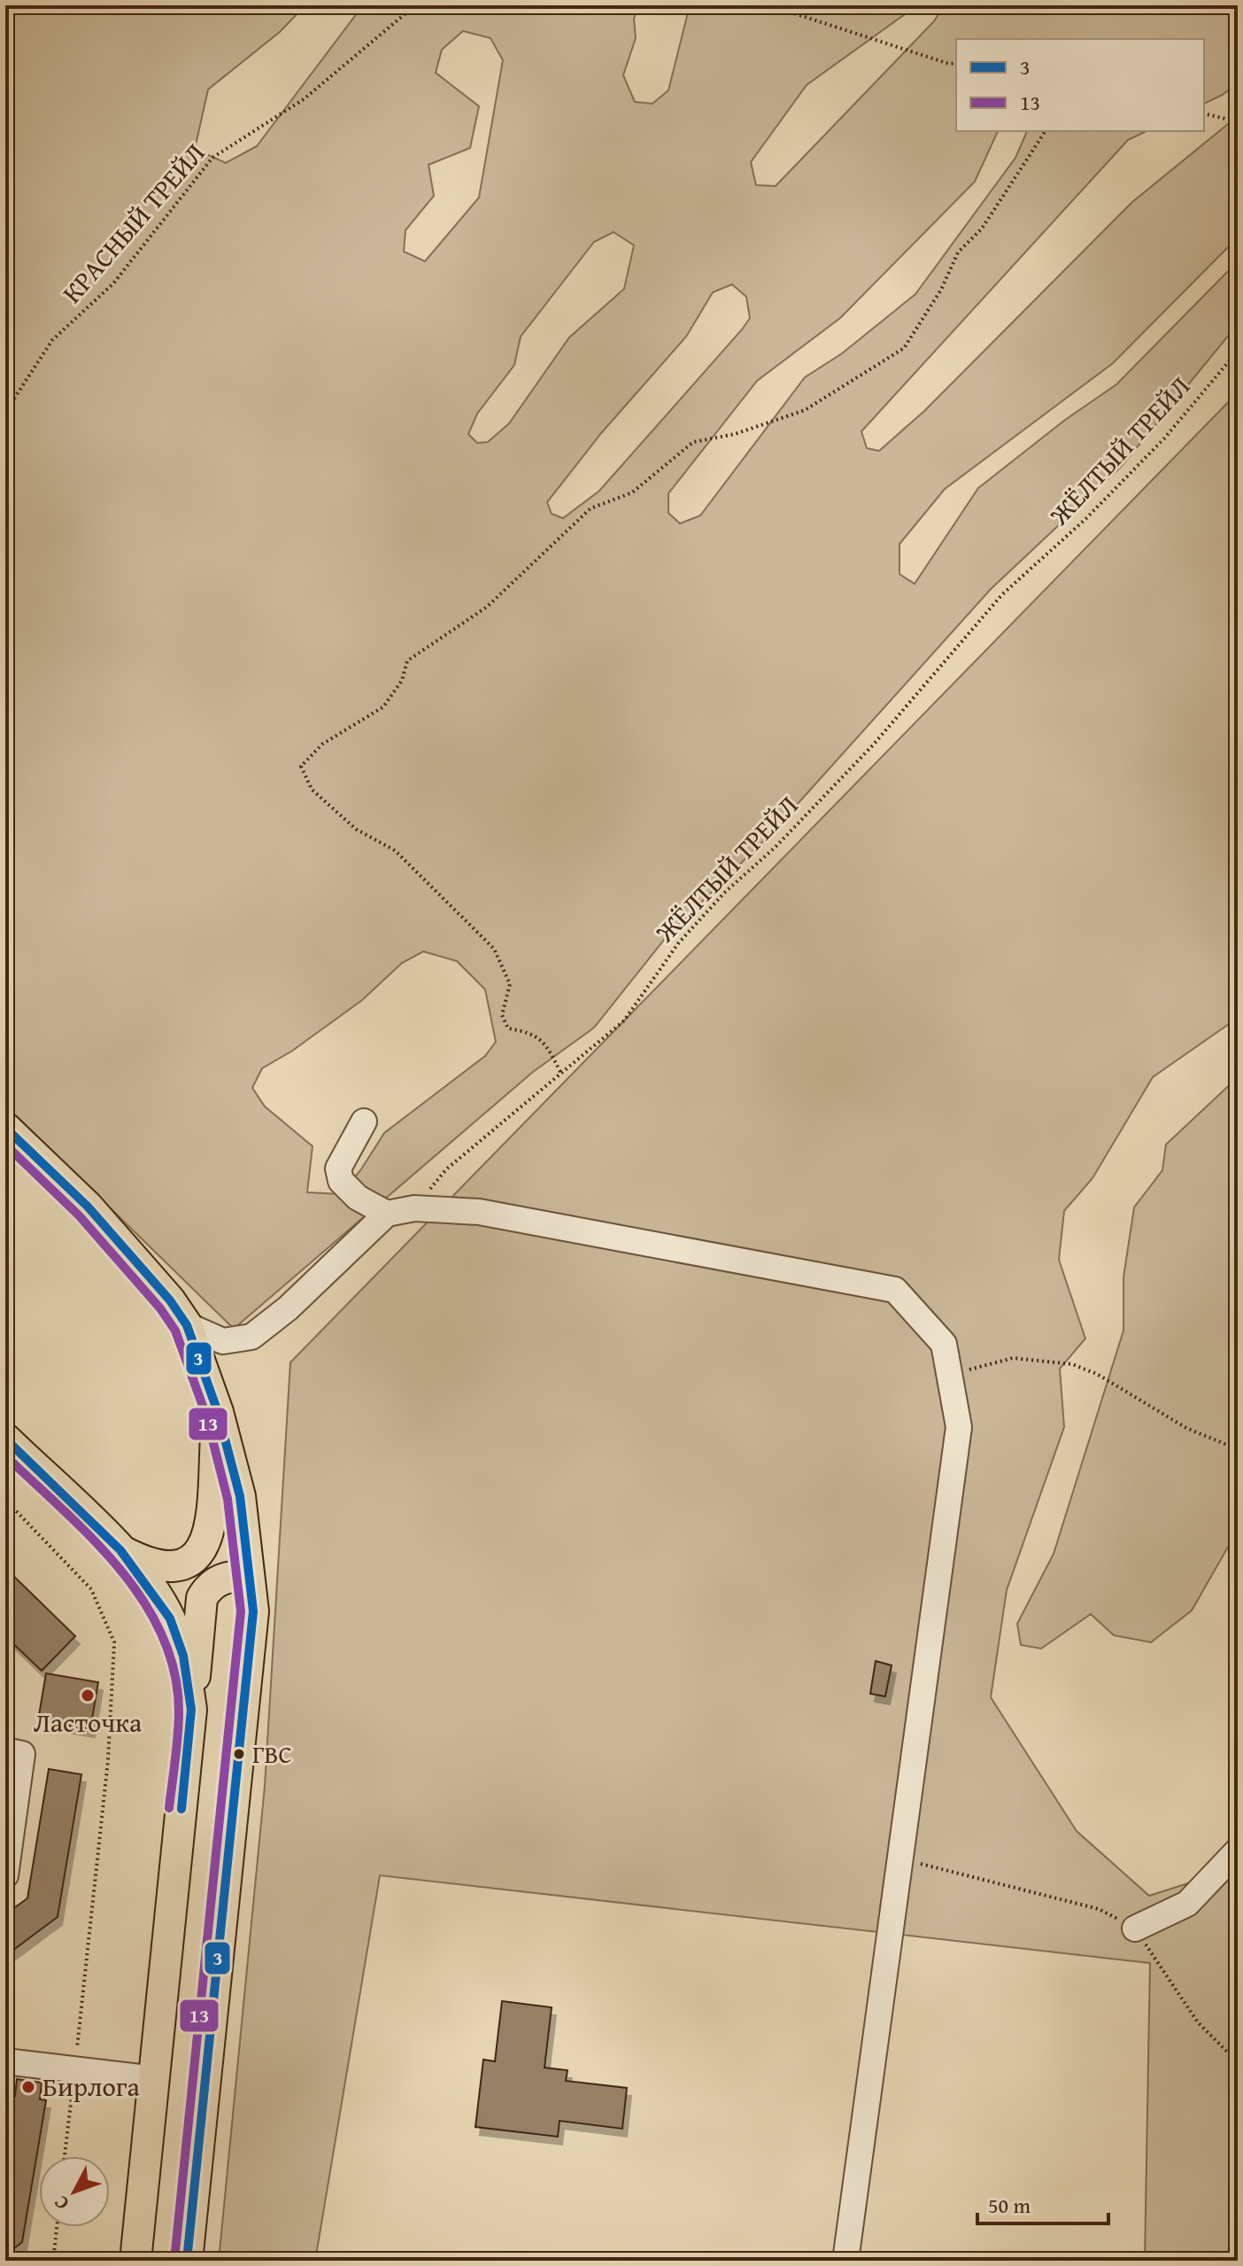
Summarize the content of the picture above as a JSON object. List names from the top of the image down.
{
  "streets": {
    "path": ["КРАСНЫЙ ТРЕЙЛ", "ЖЁЛТЫЙ ТРЕЙЛ"]
  },
  "places": ["Ласточка", "ГВС", "Бирлога"],
  "lines": ["transit line 3", "transit line 13"],
  "legend": ["3", "13"],
  "scale_bar": "50 m",
  "north": "bottom left"
}
